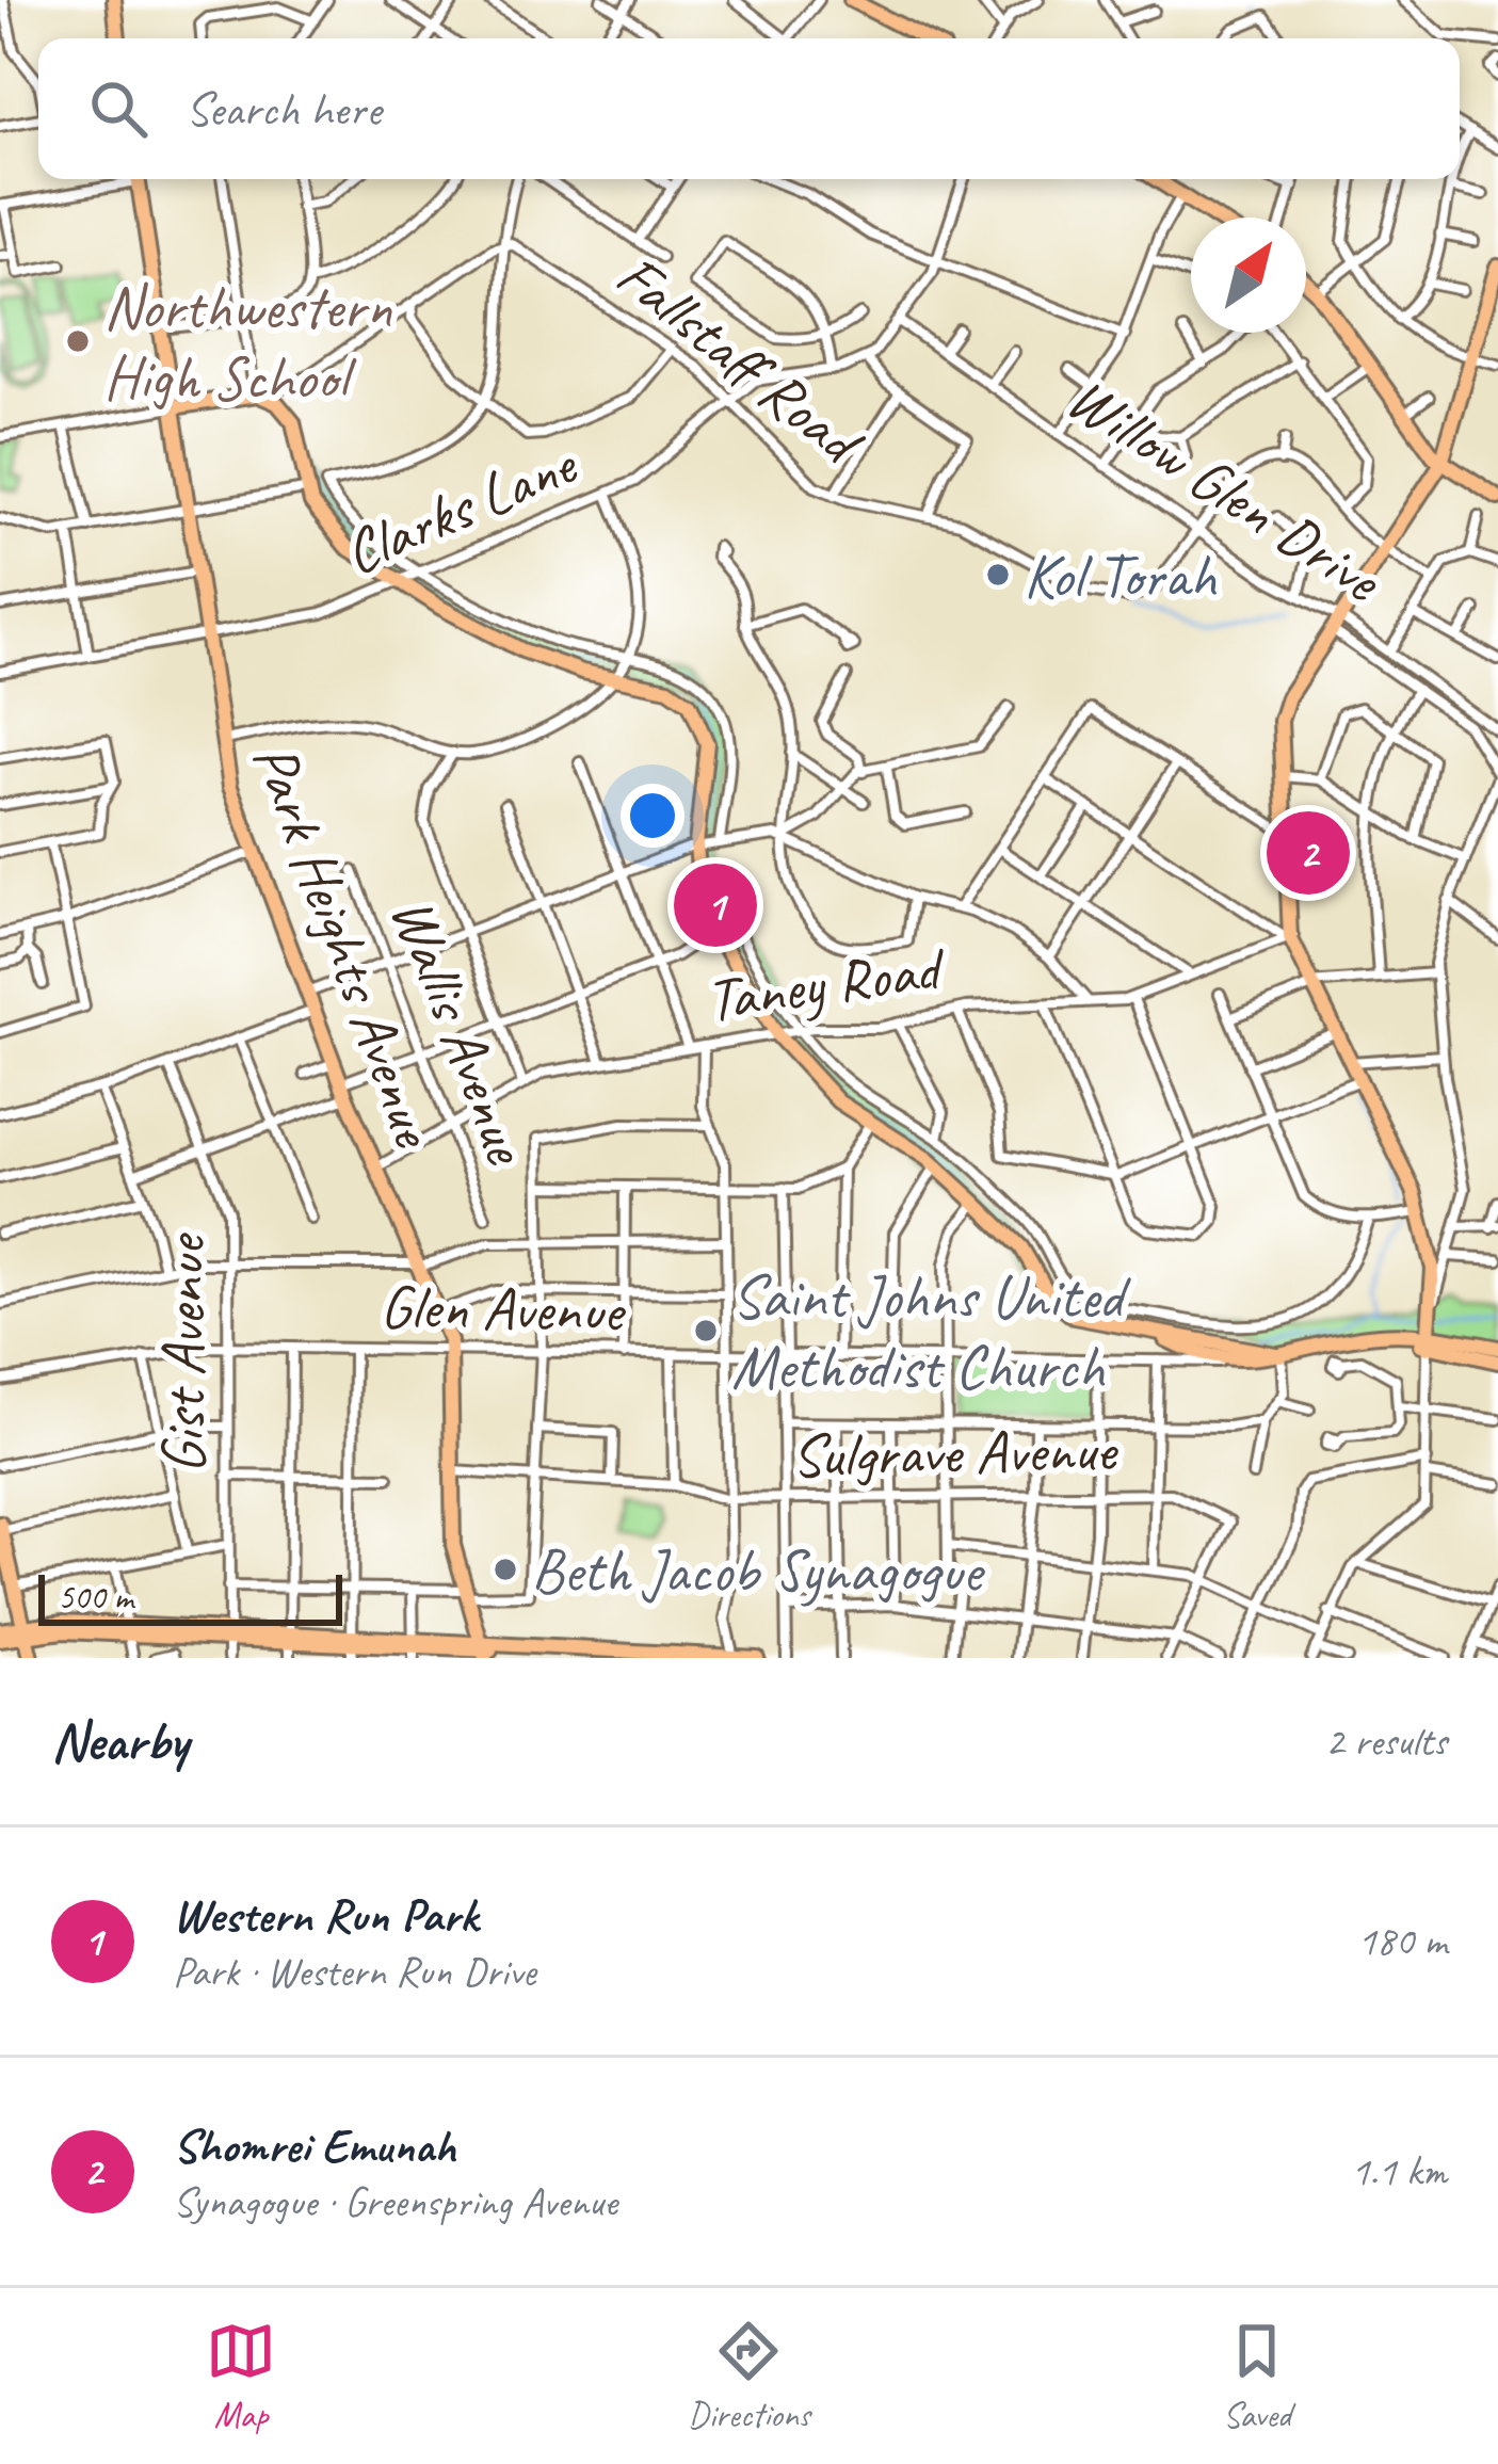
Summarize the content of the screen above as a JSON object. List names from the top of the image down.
{
  "streets": {
    "main road": ["Park Heights Avenue"],
    "street": [
      "Fallstaff Road",
      "Willow Glen Drive",
      "Clarks Lane",
      "Taney Road",
      "Wallis Avenue",
      "Glen Avenue",
      "Gist Avenue",
      "Sulgrave Avenue"
    ]
  },
  "crossings": [
    ["Fallstaff Road", "Willow Glen Drive"],
    ["Fallstaff Road", "Clarks Lane"],
    ["Clarks Lane", "Park Heights Avenue"],
    ["Park Heights Avenue", "Taney Road"],
    ["Park Heights Avenue", "Glen Avenue"],
    ["Park Heights Avenue", "Sulgrave Avenue"],
    ["Taney Road", "Wallis Avenue"],
    ["Glen Avenue", "Gist Avenue"]
  ],
  "places": [
    "Northwestern High School",
    "Kol Torah",
    "Saint Johns United Methodist Church",
    "Beth Jacob Synagogue"
  ],
  "scale_bar": "500 m",
  "north": "top right",
  "page": {
    "search": "Search here",
    "pins": ["2", "1"],
    "scale": "500 m",
    "heading": ["Nearby", "2 results"],
    "list": [
      {
        "mark": "1",
        "name": "Western Run Park",
        "note": "Park · Western Run Drive",
        "value": "180 m"
      },
      {
        "mark": "2",
        "name": "Shomrei Emunah",
        "note": "Synagogue · Greenspring Avenue",
        "value": "1.1 km"
      }
    ],
    "nav": ["Map", "Directions", "Saved"]
  }
}
